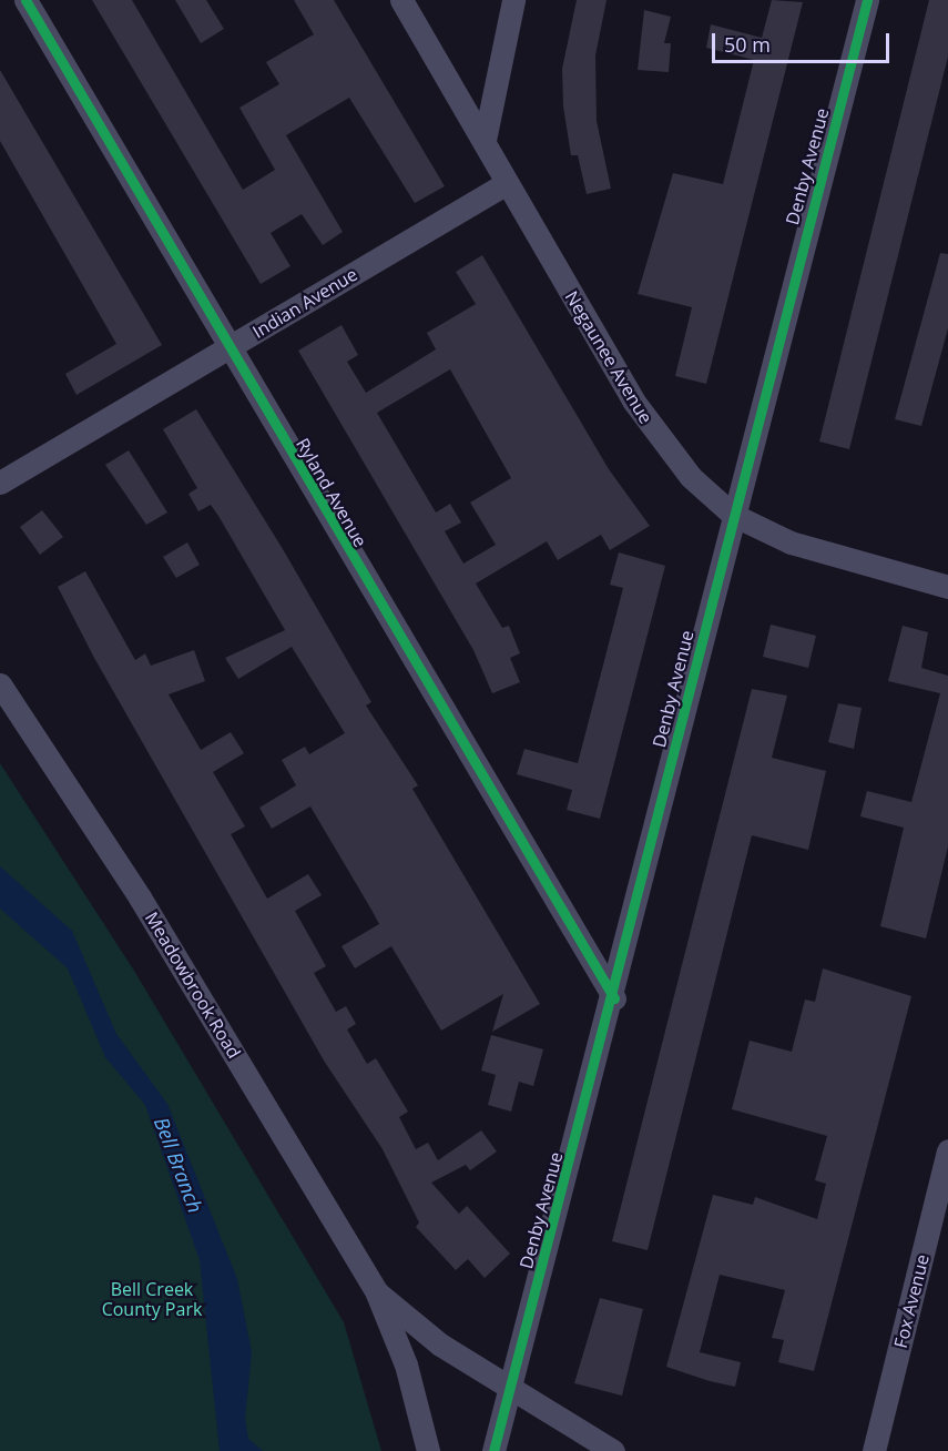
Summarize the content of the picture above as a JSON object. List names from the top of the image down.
{
  "streets": {
    "street": [
      "Denby Avenue",
      "Indian Avenue",
      "Negaunee Avenue",
      "Ryland Avenue",
      "Meadowbrook Road",
      "Fox Avenue"
    ]
  },
  "crossings": [
    ["Denby Avenue", "Negaunee Avenue"],
    ["Denby Avenue", "Ryland Avenue"],
    ["Denby Avenue", "Meadowbrook Road"],
    ["Indian Avenue", "Negaunee Avenue"],
    ["Indian Avenue", "Ryland Avenue"]
  ],
  "water": ["Bell Branch"],
  "parks": ["Bell Creek County Park"],
  "scale_bar": "50 m"
}
